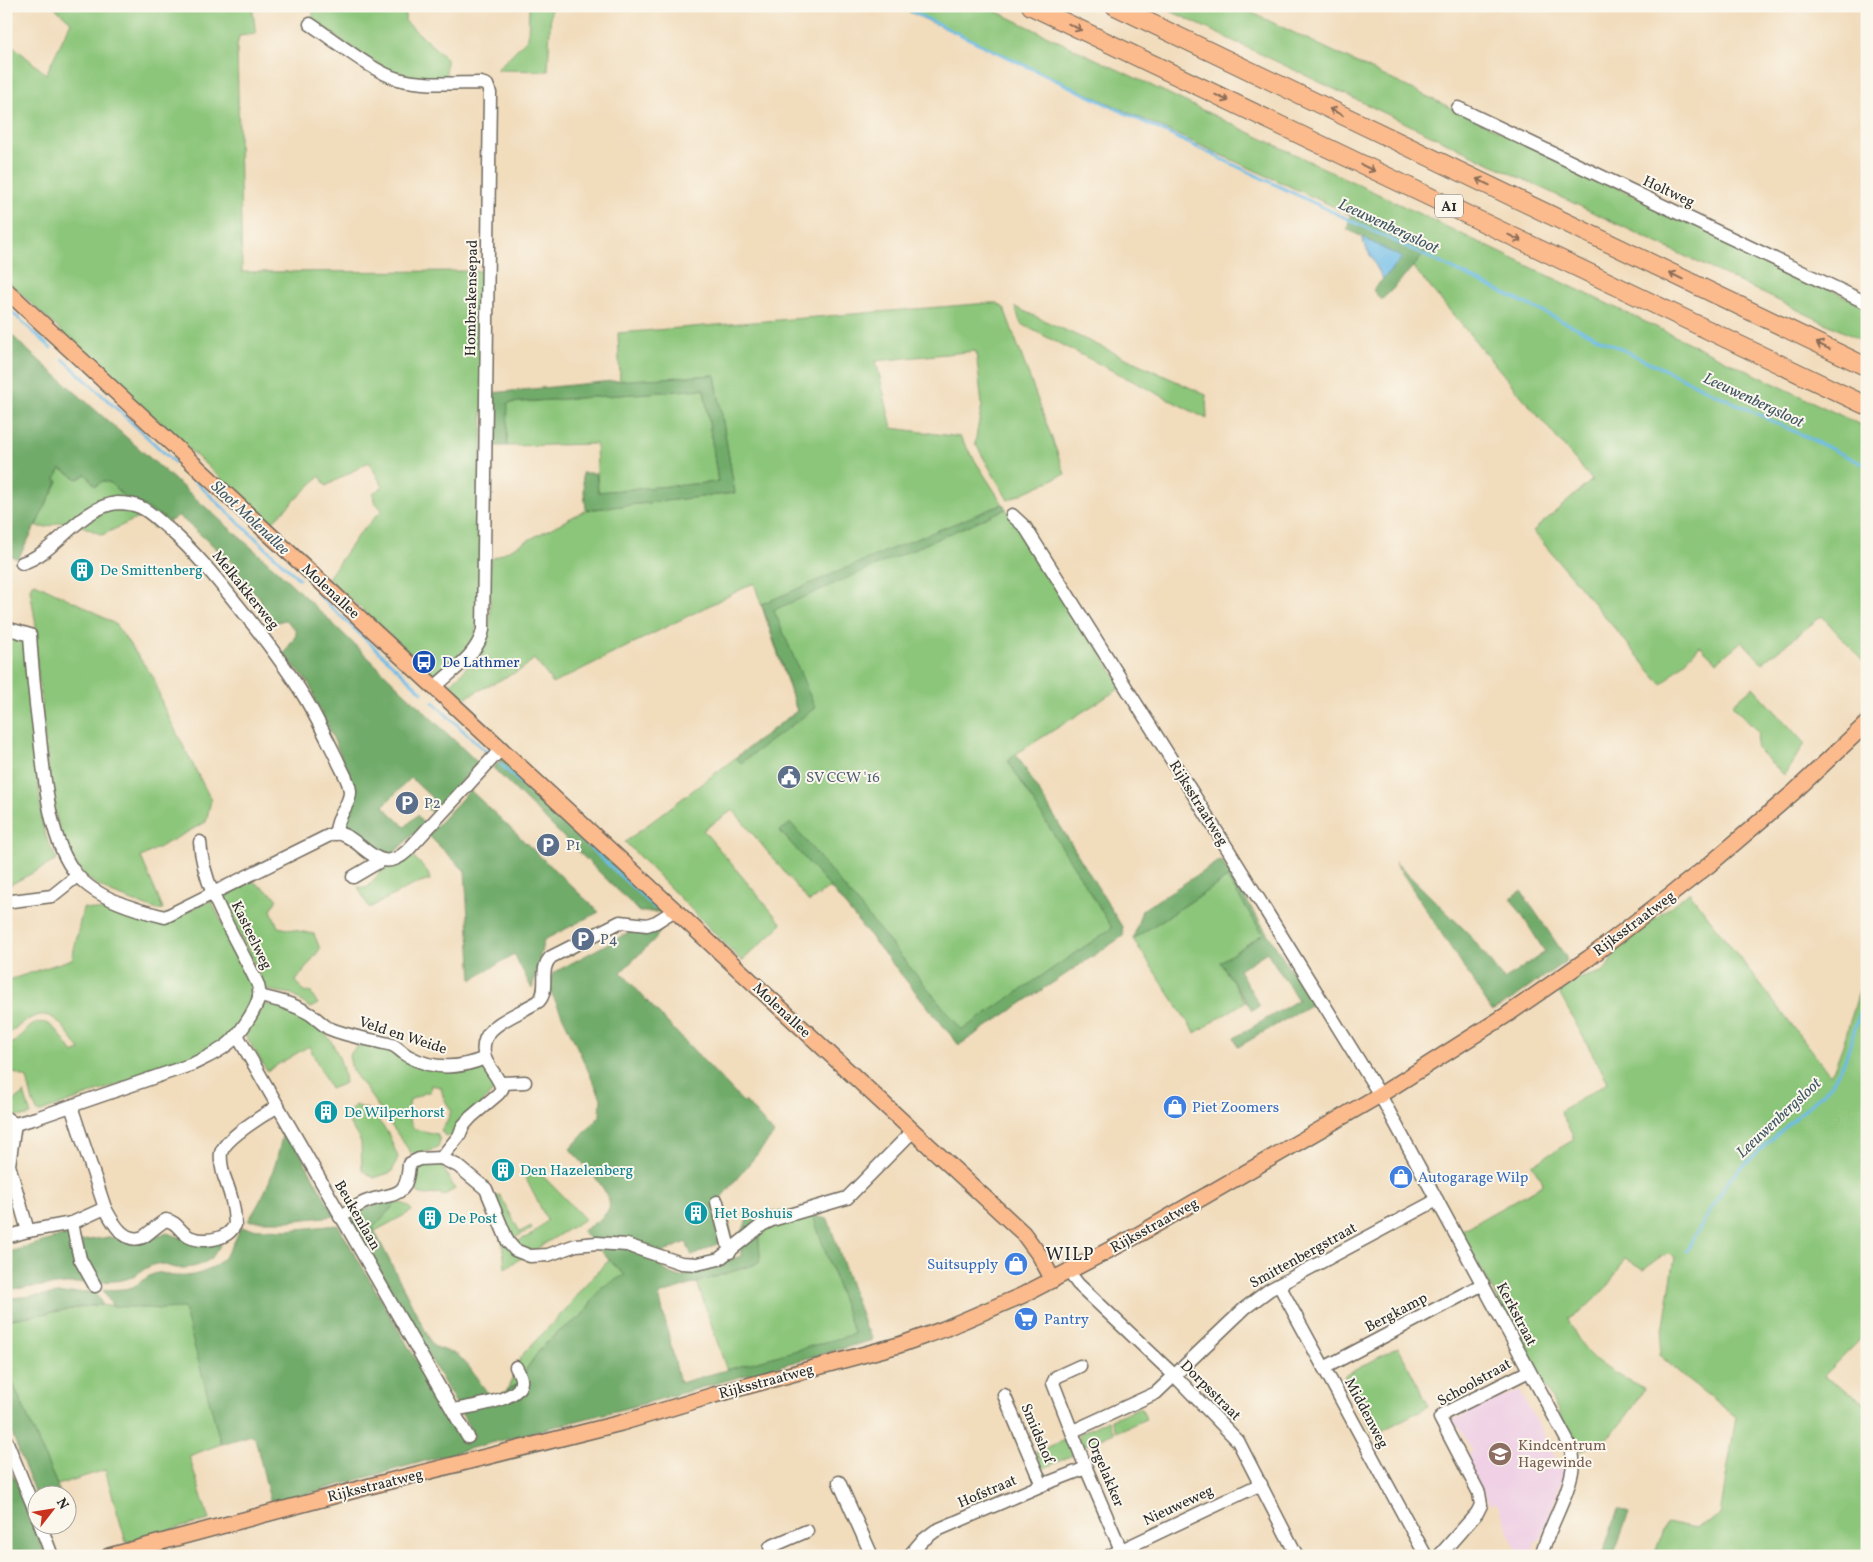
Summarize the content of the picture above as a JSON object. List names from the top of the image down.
{
  "streets": {
    "highway": ["A1"],
    "main road": ["Molenallee", "Rijksstraatweg"],
    "street": [
      "Holtweg",
      "Hombrakensepad",
      "Melkakkerweg",
      "Kasteelweg",
      "Veld en Weide",
      "Beukenlaan",
      "Smittenbergstraat",
      "Bergkamp",
      "Kerkstraat",
      "Schoolstraat",
      "Dorpsstraat",
      "Middenweg",
      "Smidshof",
      "Orgelakker",
      "Hofstraat",
      "Nieuweweg"
    ]
  },
  "crossings": [
    ["Hombrakensepad", "Molenallee"],
    ["Molenallee", "Rijksstraatweg"],
    ["Rijksstraatweg", "Kerkstraat"],
    ["Rijksstraatweg", "Dorpsstraat"],
    ["Kasteelweg", "Veld en Weide"],
    ["Smittenbergstraat", "Kerkstraat"],
    ["Smittenbergstraat", "Dorpsstraat"],
    ["Smittenbergstraat", "Middenweg"],
    ["Smittenbergstraat", "Orgelakker"],
    ["Bergkamp", "Kerkstraat"],
    ["Bergkamp", "Middenweg"],
    ["Kerkstraat", "Schoolstraat"],
    ["Dorpsstraat", "Orgelakker"],
    ["Dorpsstraat", "Nieuweweg"],
    ["Smidshof", "Hofstraat"],
    ["Orgelakker", "Hofstraat"],
    ["Orgelakker", "Nieuweweg"]
  ],
  "districts": ["WILP"],
  "water": ["Leeuwenbergsloot", "Sloot Molenallee"],
  "places": {
    "building": [
      "De Smittenberg",
      "De Wilperhorst",
      "Den Hazelenberg",
      "Het Boshuis",
      "De Post"
    ],
    "bus stop": ["De Lathmer"],
    "public building": ["SV CCW '16"],
    "parking": ["P2", "P1", "P4"],
    "shop": ["Piet Zoomers", "Autogarage Wilp", "Suitsupply"],
    "supermarket": ["Pantry"],
    "school or university": ["Kindcentrum Hagewinde"]
  },
  "north": "top right"
}
